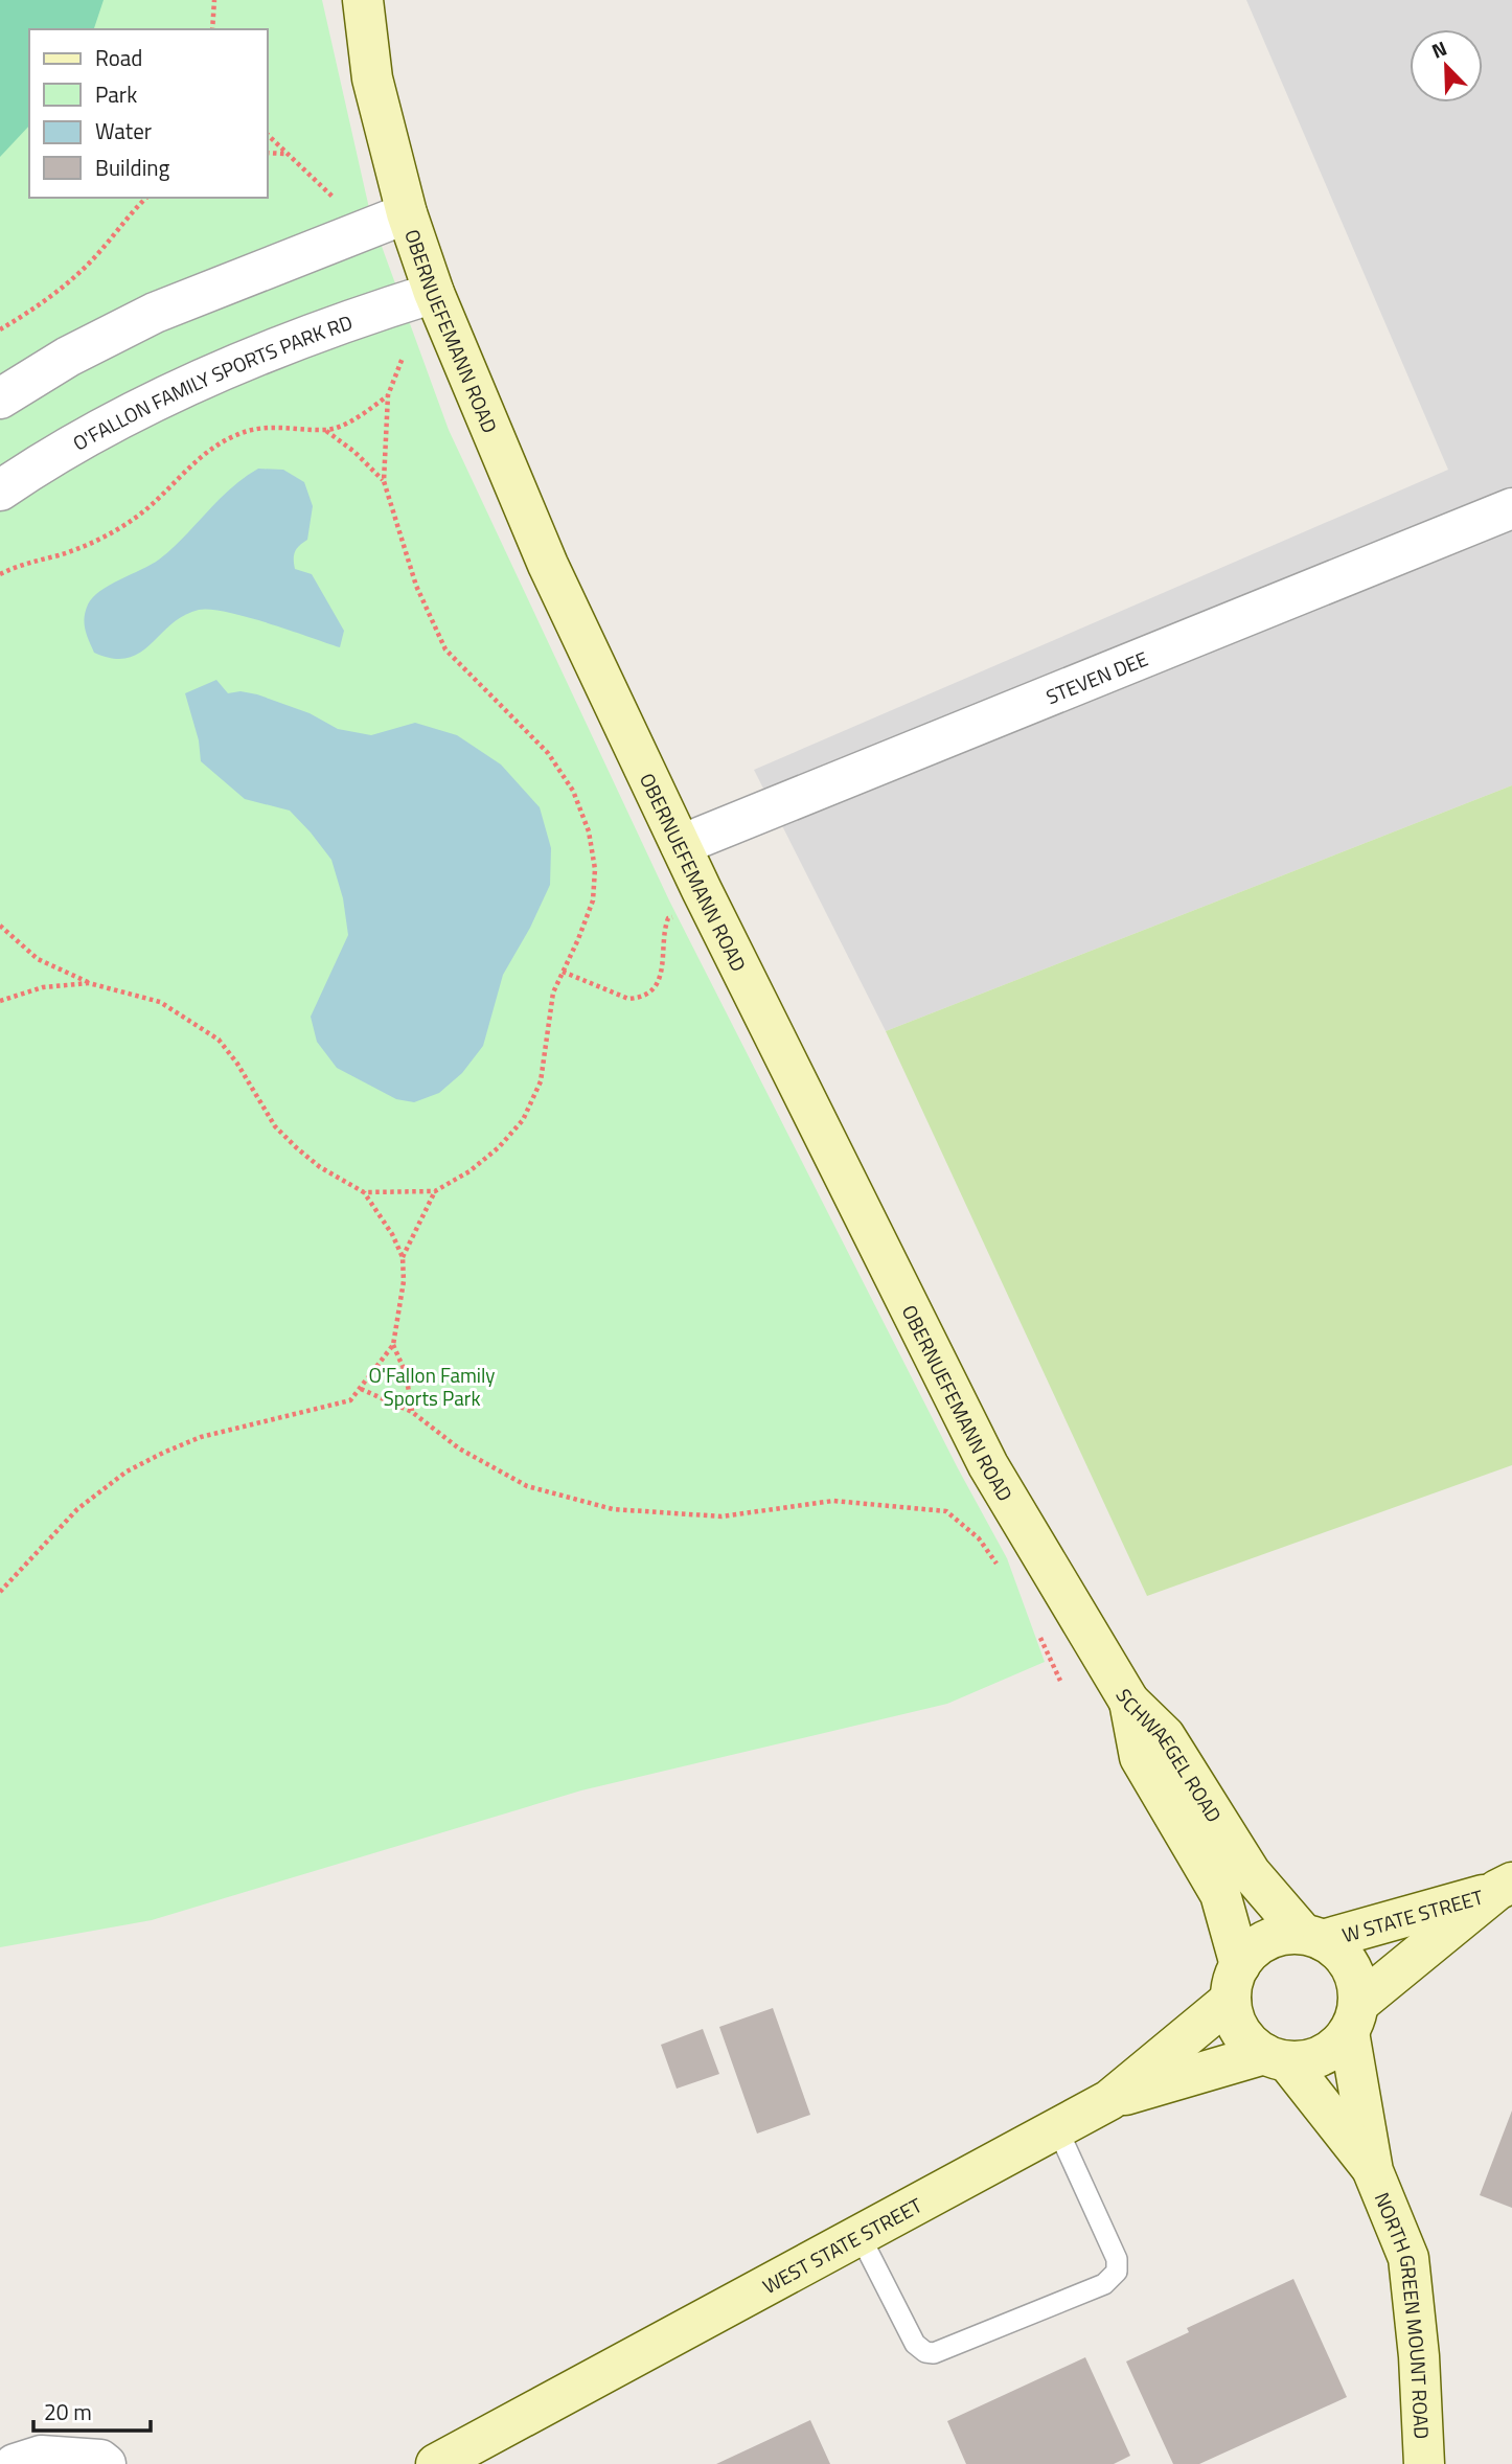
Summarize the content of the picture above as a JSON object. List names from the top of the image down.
{
  "streets": {
    "street": [
      "OBERNUEFEMANN ROAD",
      "O'FALLON FAMILY SPORTS PARK RD",
      "STEVEN DEE",
      "SCHWAEGEL ROAD",
      "W STATE STREET",
      "WEST STATE STREET",
      "NORTH GREEN MOUNT ROAD"
    ]
  },
  "crossings": [
    ["OBERNUEFEMANN ROAD", "O'FALLON FAMILY SPORTS PARK RD"],
    ["OBERNUEFEMANN ROAD", "STEVEN DEE"],
    ["OBERNUEFEMANN ROAD", "SCHWAEGEL ROAD"],
    ["SCHWAEGEL ROAD", "W STATE STREET"],
    ["SCHWAEGEL ROAD", "WEST STATE STREET"],
    ["SCHWAEGEL ROAD", "NORTH GREEN MOUNT ROAD"],
    ["W STATE STREET", "WEST STATE STREET"],
    ["W STATE STREET", "NORTH GREEN MOUNT ROAD"],
    ["WEST STATE STREET", "NORTH GREEN MOUNT ROAD"]
  ],
  "parks": ["O'Fallon Family Sports Park"],
  "legend": [
    "Road",
    "Park",
    "Water",
    "Building"
  ],
  "scale_bar": "20 m",
  "north": "top left"
}
